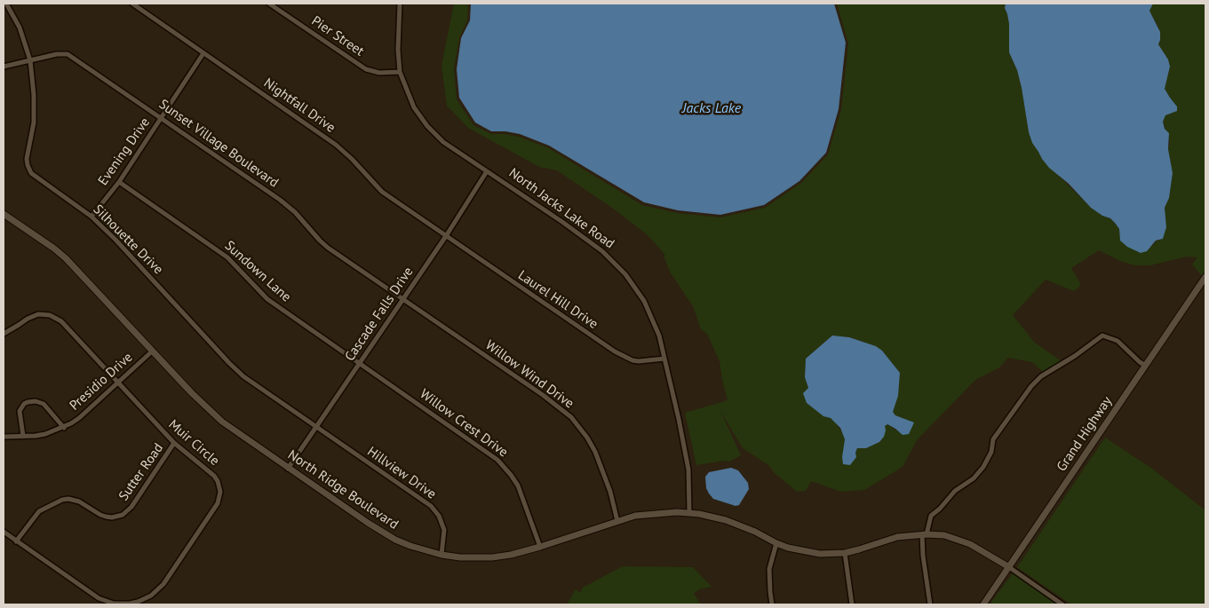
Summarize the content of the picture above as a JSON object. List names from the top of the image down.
{
  "streets": {
    "street": [
      "Pier Street",
      "Nightfall Drive",
      "Sunset Village Boulevard",
      "Evening Drive",
      "North Jacks Lake Road",
      "Silhouette Drive",
      "Sundown Lane",
      "Laurel Hill Drive",
      "Cascade Falls Drive",
      "Willow Wind Drive",
      "Presidio Drive",
      "Willow Crest Drive",
      "Grand Highway",
      "Muir Circle",
      "Sutter Road",
      "Hillview Drive",
      "North Ridge Boulevard"
    ]
  },
  "crossings": [
    ["Pier Street", "North Jacks Lake Road"],
    ["Nightfall Drive", "Evening Drive"],
    ["Nightfall Drive", "Laurel Hill Drive"],
    ["Nightfall Drive", "Cascade Falls Drive"],
    ["Sunset Village Boulevard", "Evening Drive"],
    ["Sunset Village Boulevard", "Silhouette Drive"],
    ["Sunset Village Boulevard", "Cascade Falls Drive"],
    ["Sunset Village Boulevard", "Willow Wind Drive"],
    ["Evening Drive", "Silhouette Drive"],
    ["Evening Drive", "Sundown Lane"],
    ["North Jacks Lake Road", "Laurel Hill Drive"],
    ["North Jacks Lake Road", "Cascade Falls Drive"],
    ["North Jacks Lake Road", "North Ridge Boulevard"],
    ["Silhouette Drive", "Cascade Falls Drive"],
    ["Silhouette Drive", "Hillview Drive"],
    ["Sundown Lane", "Cascade Falls Drive"],
    ["Sundown Lane", "Willow Crest Drive"],
    ["Laurel Hill Drive", "Cascade Falls Drive"],
    ["Cascade Falls Drive", "Willow Wind Drive"],
    ["Cascade Falls Drive", "Willow Crest Drive"],
    ["Cascade Falls Drive", "Hillview Drive"],
    ["Cascade Falls Drive", "North Ridge Boulevard"],
    ["Willow Wind Drive", "North Ridge Boulevard"],
    ["Presidio Drive", "Muir Circle"],
    ["Presidio Drive", "North Ridge Boulevard"],
    ["Willow Crest Drive", "North Ridge Boulevard"],
    ["Muir Circle", "Sutter Road"],
    ["Hillview Drive", "North Ridge Boulevard"]
  ],
  "water": ["Jacks Lake"]
}
